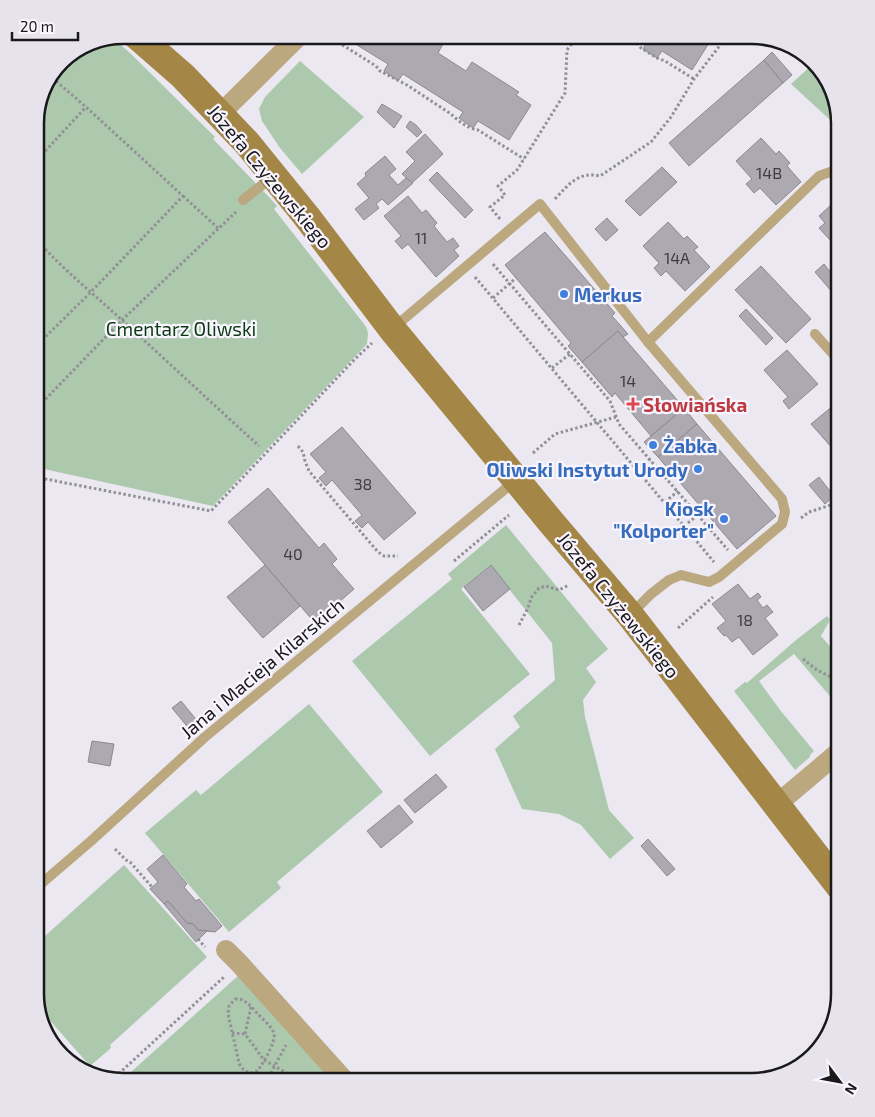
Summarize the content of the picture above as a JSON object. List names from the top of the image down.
{
  "streets": {
    "street": ["Józefa Czyżewskiego"],
    "lane": ["Jana i Macieja Kilarskich"]
  },
  "crossings": [
    ["Józefa Czyżewskiego", "Jana i Macieja Kilarskich"]
  ],
  "parks": ["Cmentarz Oliwski"],
  "places": {
    "other": [
      "Merkus",
      "Żabka",
      "Oliwski Instytut Urody",
      "Kiosk \"Kolporter\""
    ],
    "health": ["Słowiańska"]
  },
  "house_numbers": [
    "14B",
    "11",
    "14A",
    "14",
    "38",
    "40",
    "18"
  ],
  "scale_bar": "20 m",
  "north": "bottom right"
}
